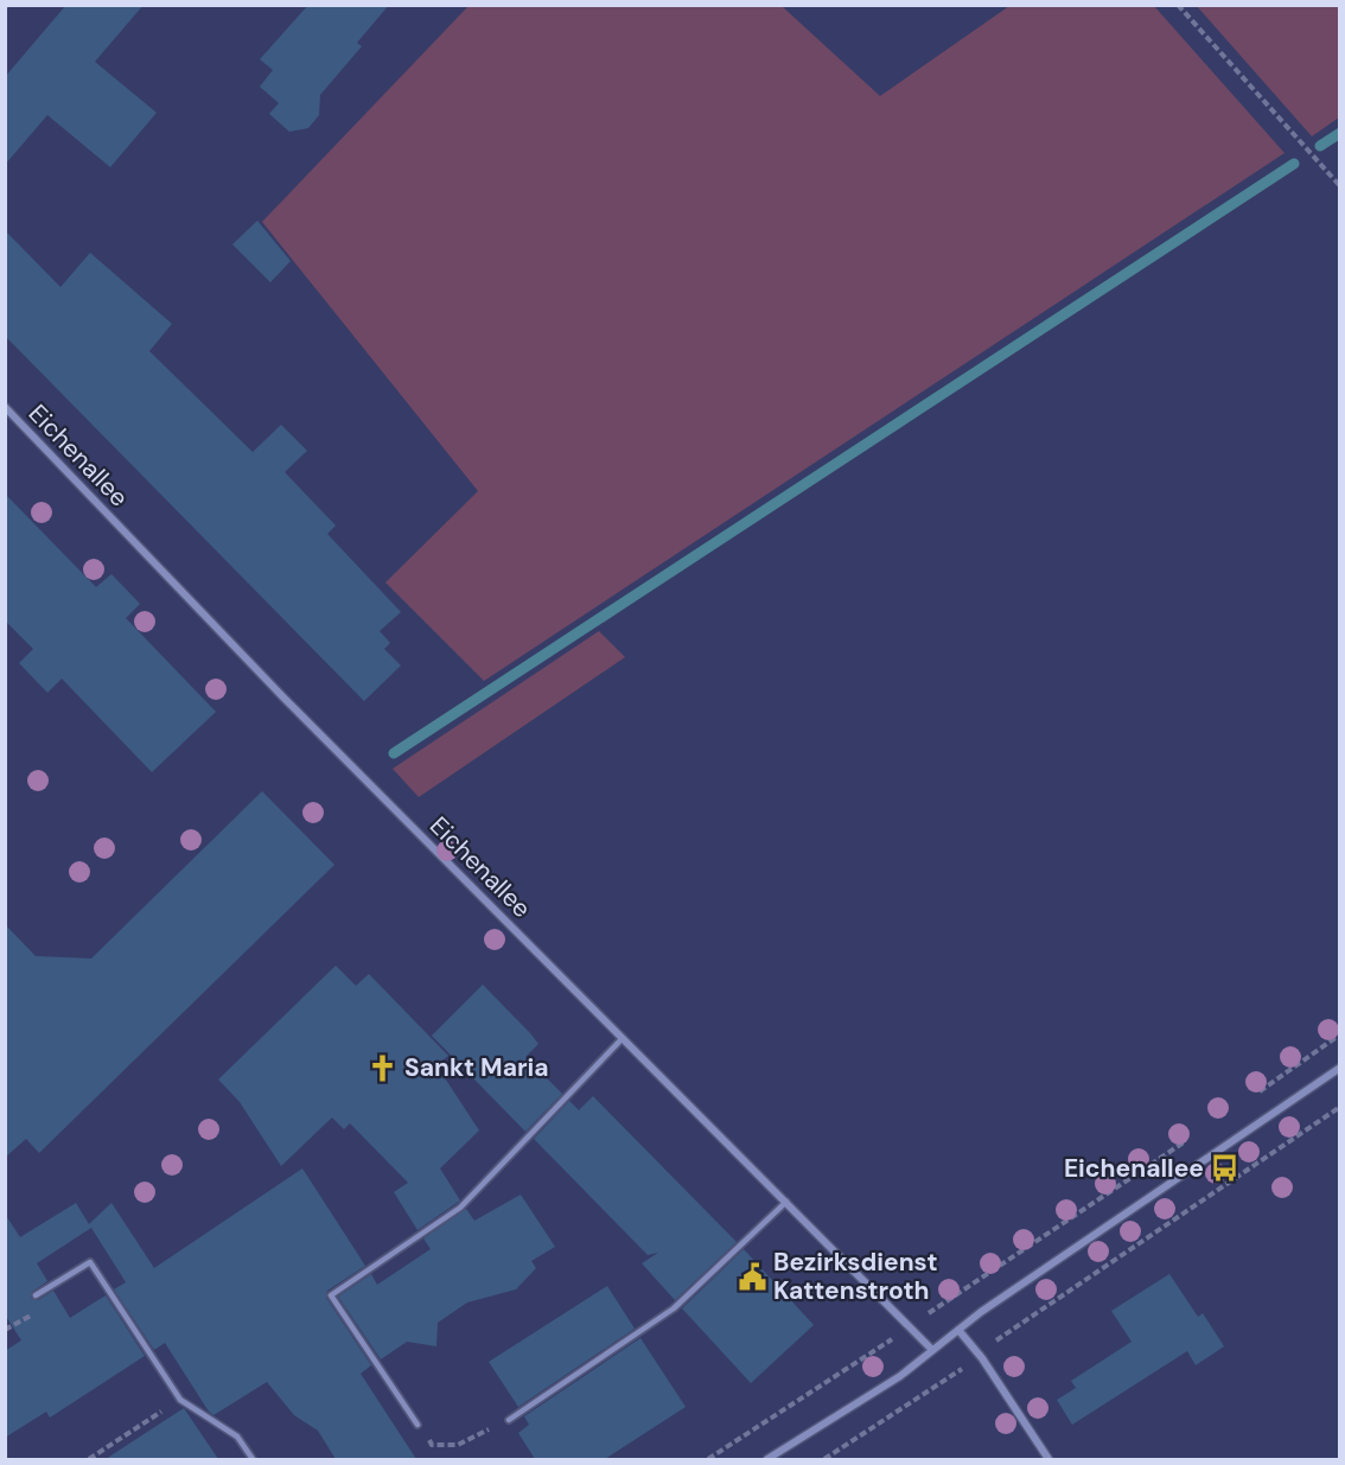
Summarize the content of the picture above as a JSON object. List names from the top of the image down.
{
  "streets": {
    "street": ["Eichenallee"]
  },
  "places": {
    "church": ["Sankt Maria"],
    "bus stop": ["Eichenallee"],
    "public building": ["Bezirksdienst Kattenstroth"]
  }
}
